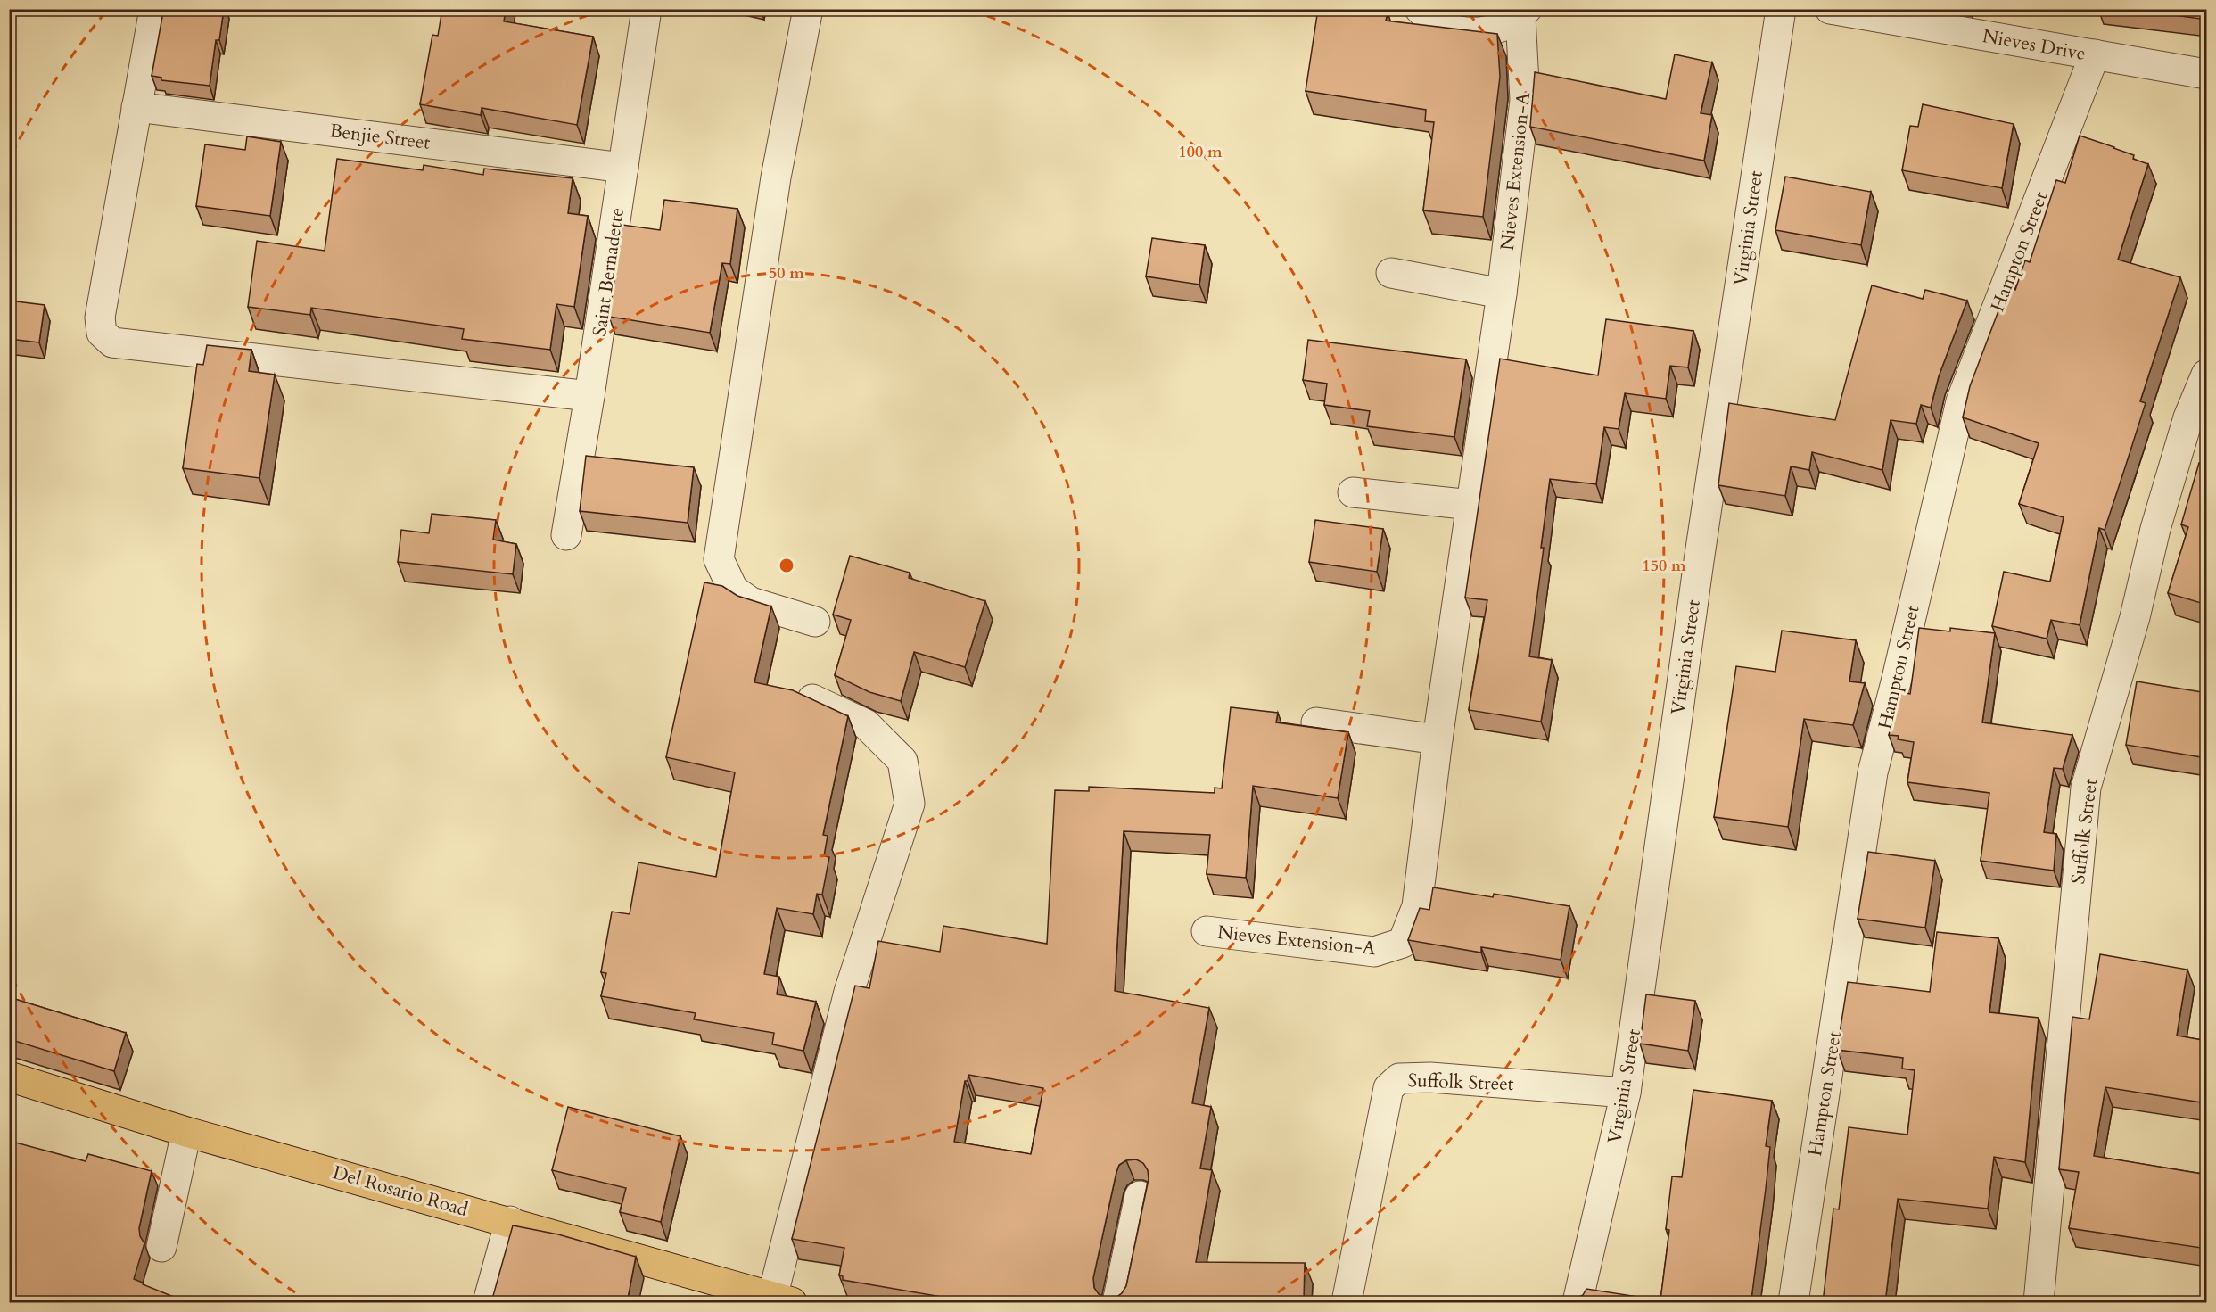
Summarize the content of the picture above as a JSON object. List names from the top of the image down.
{
  "streets": {
    "main road": ["Del Rosario Road"],
    "street": [
      "Nieves Drive",
      "Benjie Street",
      "Nieves Extension-A",
      "Virginia Street",
      "Hampton Street",
      "Saint Bernadette",
      "Suffolk Street"
    ]
  },
  "crossings": [
    ["Nieves Drive", "Hampton Street"],
    ["Benjie Street", "Saint Bernadette"],
    ["Virginia Street", "Suffolk Street"]
  ],
  "rings": ["100 m", "50 m", "150 m"]
}
